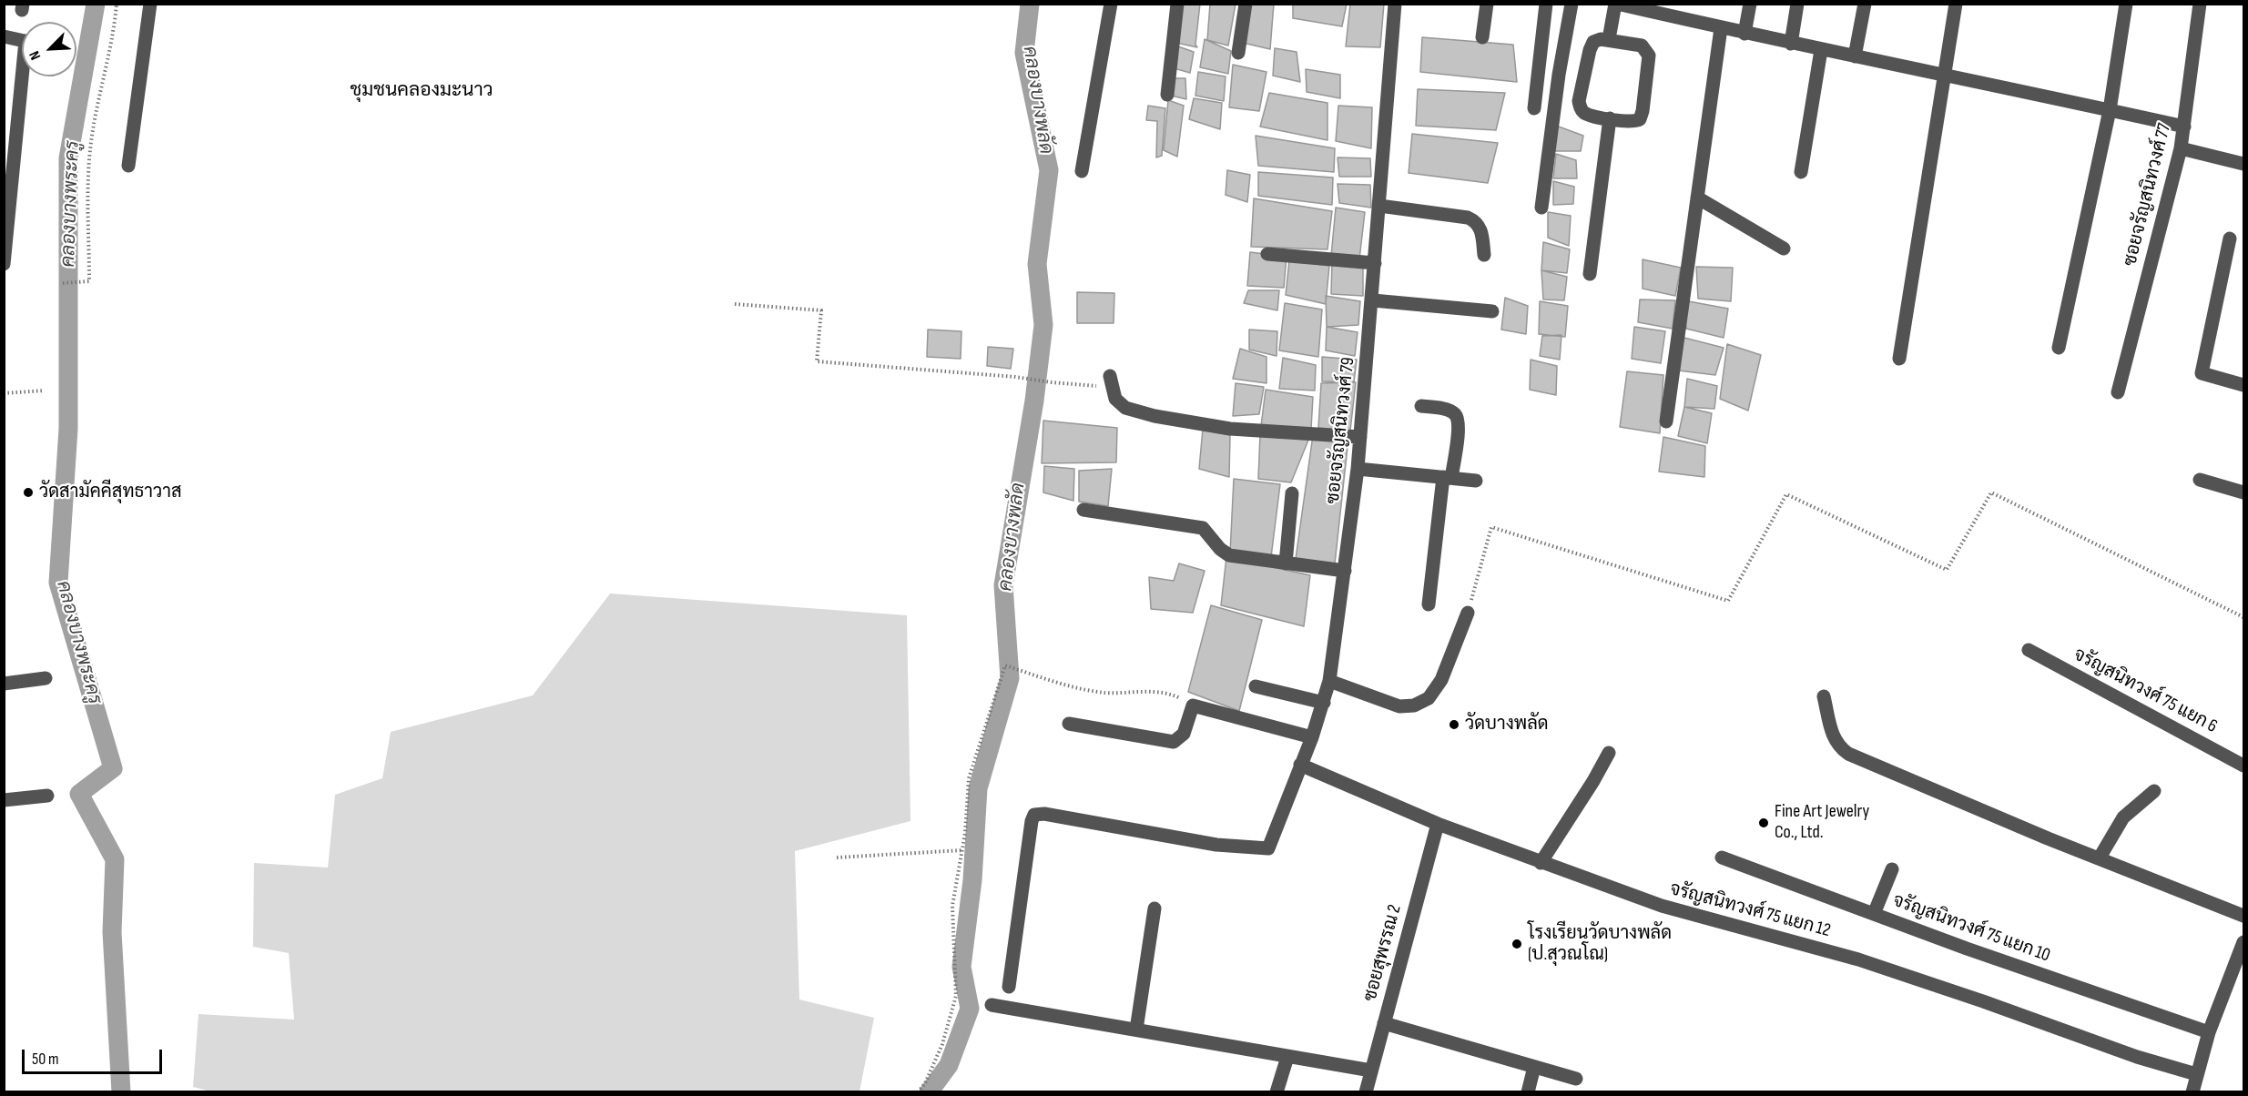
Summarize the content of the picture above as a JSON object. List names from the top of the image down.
{
  "streets": {
    "street": [
      "ซอยจรัญสนิทวงศ์ 77",
      "ซอยจรัญสนิทวงศ์ 79",
      "จรัญสนิทวงศ์ 75 แยก 6",
      "จรัญสนิทวงศ์ 75 แยก 12",
      "จรัญสนิทวงศ์ 75 แยก 10",
      "ซอยสุพรรณ 2"
    ]
  },
  "crossings": [
    ["ซอยจรัญสนิทวงศ์ 79", "จรัญสนิทวงศ์ 75 แยก 12"],
    ["จรัญสนิทวงศ์ 75 แยก 12", "ซอยสุพรรณ 2"]
  ],
  "districts": ["ชุมชนคลองมะนาว"],
  "water": ["คลองบางพลัด", "คลองบางพระครู"],
  "places": [
    "วัดสามัคคีสุทธาวาส",
    "วัดบางพลัด",
    "Fine Art Jewelry Co., Ltd.",
    "โรงเรียนวัดบางพลัด (ป.สุวณโณ)"
  ],
  "scale_bar": "50 m",
  "north": "bottom left"
}
